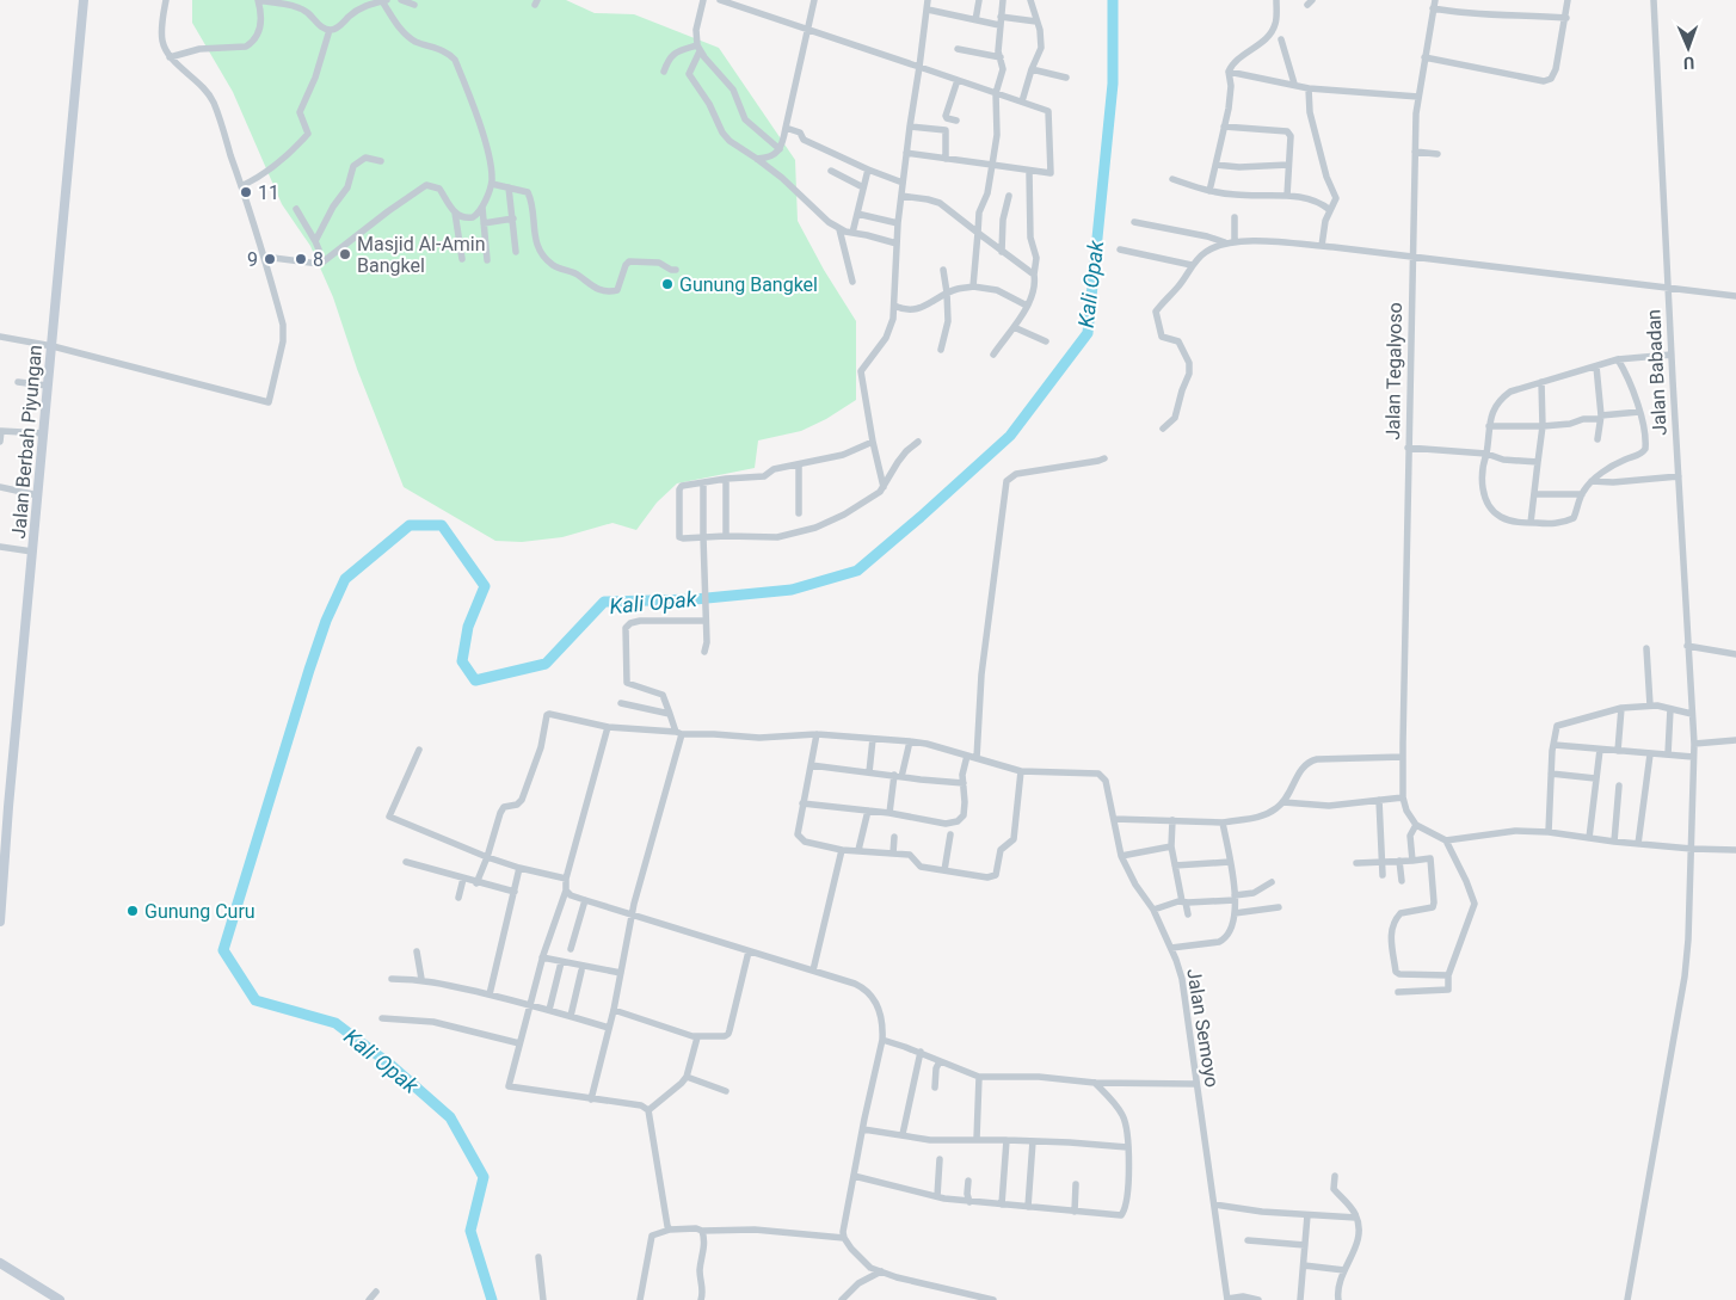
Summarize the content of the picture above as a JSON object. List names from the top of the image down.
{
  "streets": {
    "street": [
      "Jalan Tegalyoso",
      "Jalan Babadan",
      "Jalan Berbah Piyungan",
      "Jalan Semoyo"
    ]
  },
  "water": ["Kali Opak"],
  "places": [
    "11",
    "Masjid Al-Amin Bangkel",
    "9",
    "8",
    "Gunung Bangkel",
    "Gunung Curu"
  ],
  "north": "bottom"
}
